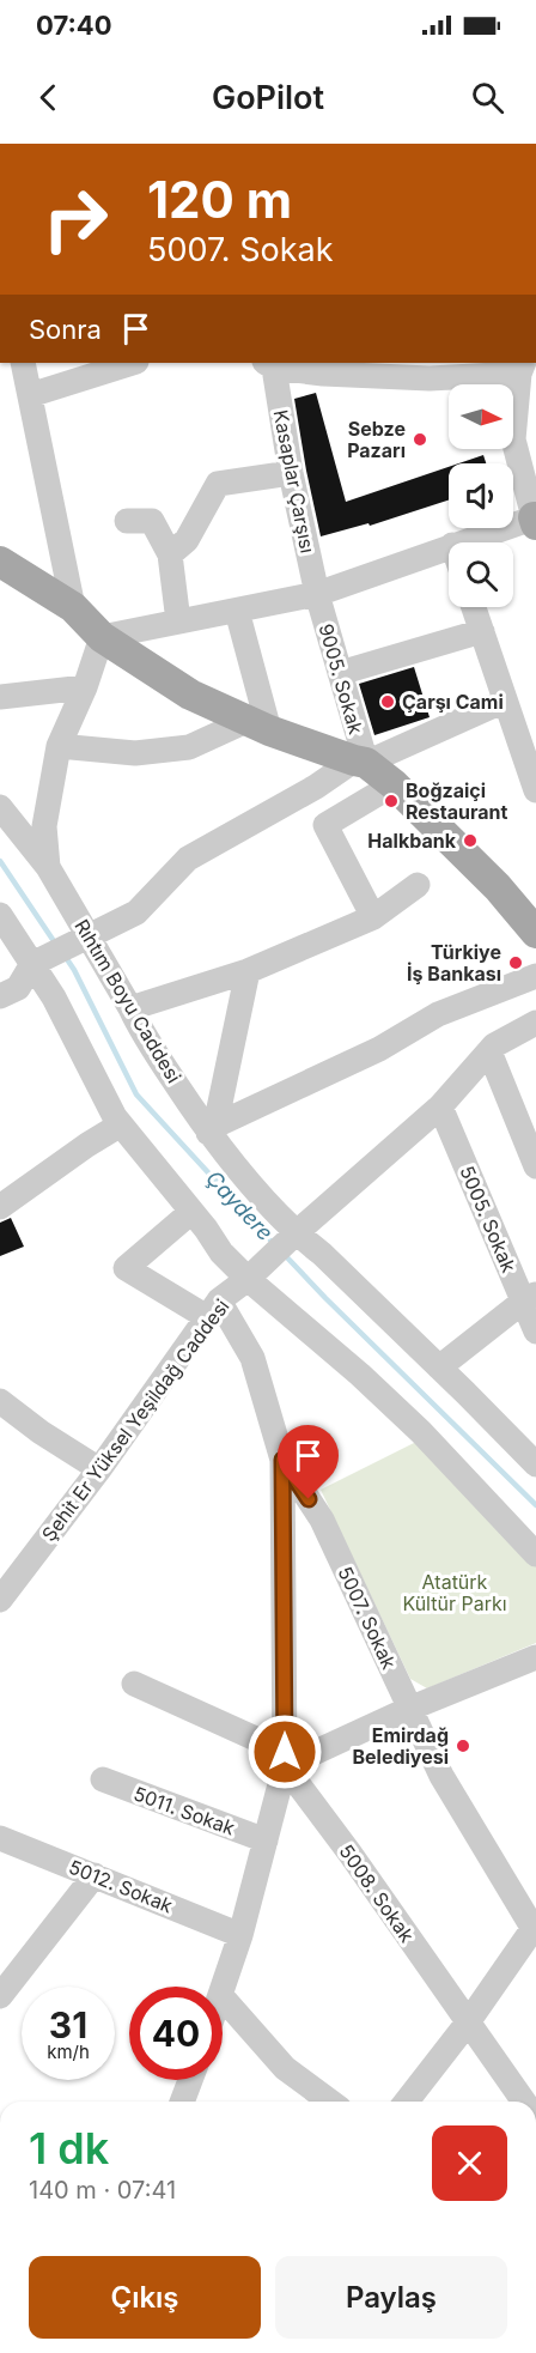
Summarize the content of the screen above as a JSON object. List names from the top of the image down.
{
  "streets": {
    "street": [
      "Kasaplar Çarşısı",
      "9005. Sokak",
      "Rıhtım Boyu Caddesi",
      "5005. Sokak",
      "Şehit Er Yüksel Yeşildağ Caddesi",
      "5007. Sokak",
      "5011. Sokak",
      "5012. Sokak",
      "5008. Sokak"
    ]
  },
  "crossings": [
    ["Kasaplar Çarşısı", "9005. Sokak"],
    ["Rıhtım Boyu Caddesi", "Şehit Er Yüksel Yeşildağ Caddesi"],
    ["5005. Sokak", "Şehit Er Yüksel Yeşildağ Caddesi"],
    ["Şehit Er Yüksel Yeşildağ Caddesi", "5007. Sokak"]
  ],
  "water": ["Çaydere"],
  "parks": ["Atatürk Kültür Parkı"],
  "places": [
    "Sebze Pazarı",
    "Çarşı Cami",
    "Boğzaiçi Restaurant",
    "Halkbank",
    "Türkiye İş Bankası",
    "Emirdağ Belediyesi"
  ],
  "north": "right",
  "page": {
    "status": "07:40",
    "header": "GoPilot",
    "turn": ["120 m", "5007. Sokak"],
    "then": "Sonra",
    "speed": "31 km/h",
    "limit": "40",
    "heading": ["1 dk", "140 m · 07:41"],
    "buttons": ["Çıkış", "Paylaş"]
  }
}
